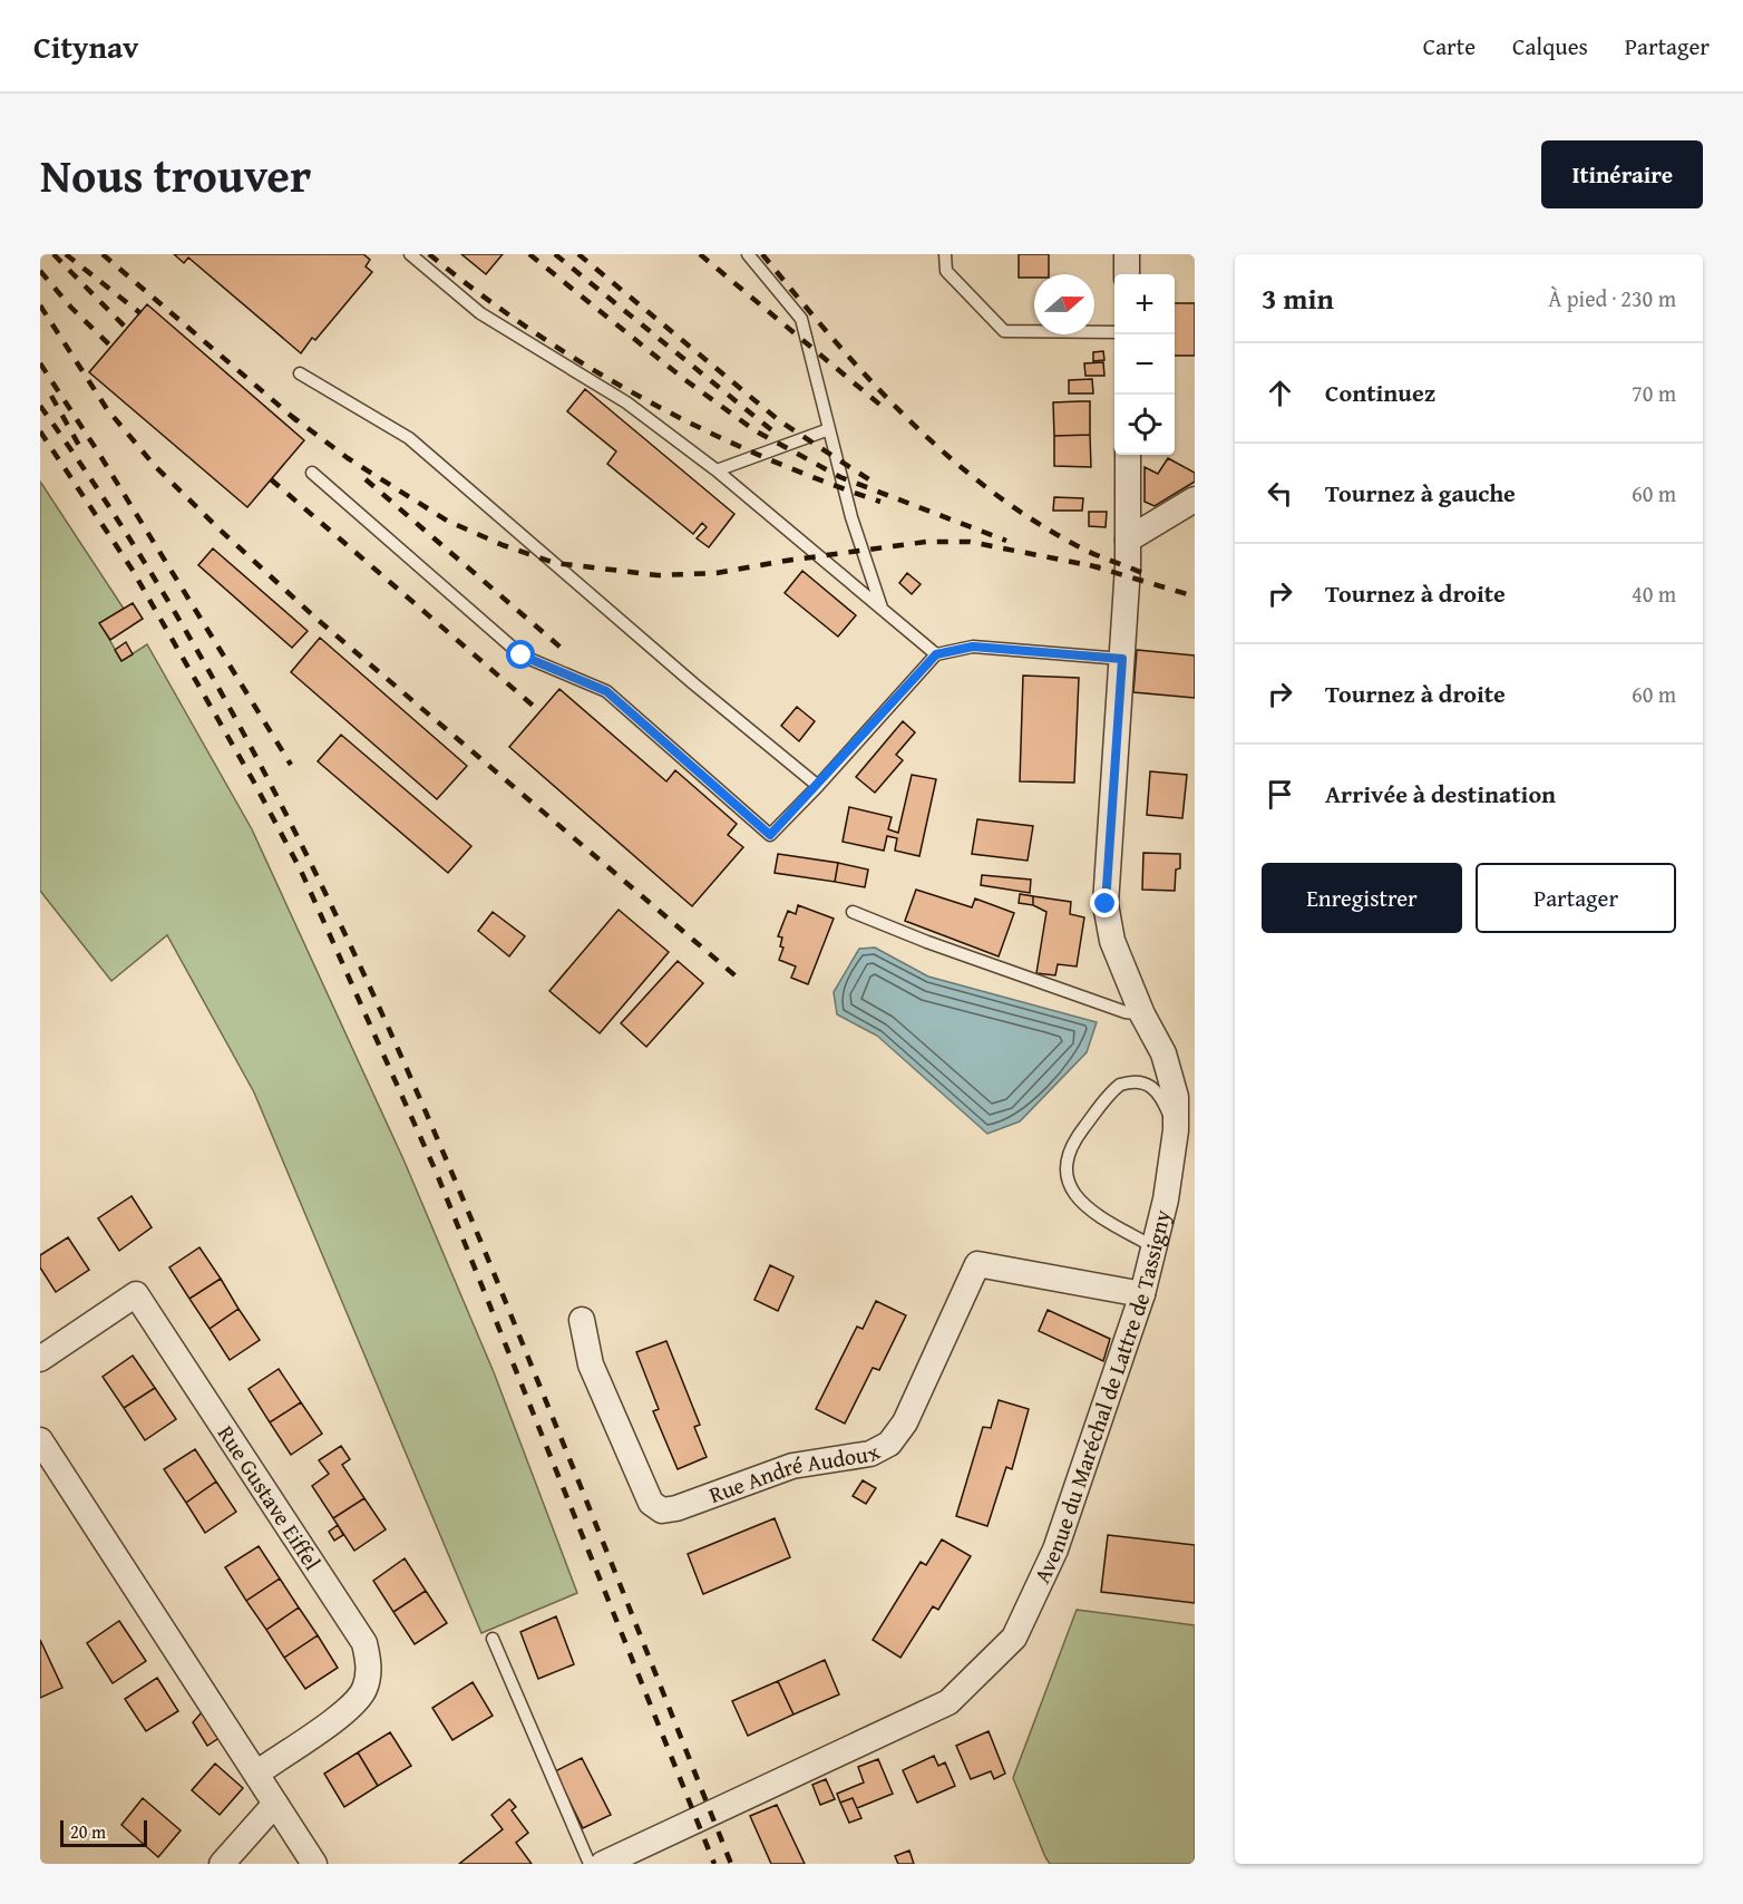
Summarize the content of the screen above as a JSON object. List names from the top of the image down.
{
  "streets": {
    "street": ["Avenue du Maréchal de Lattre de Tassigny", "Rue André Audoux", "Rue Gustave Eiffel"]
  },
  "crossings": [
    ["Avenue du Maréchal de Lattre de Tassigny", "Rue André Audoux"]
  ],
  "scale_bar": "20 m",
  "north": "right",
  "page": {
    "header": "Citynav",
    "nav": ["Carte", "Calques", "Partager"],
    "title": "Nous trouver",
    "buttons": [
      "Itinéraire",
      ["Enregistrer", "Partager"]
    ],
    "heading": ["3 min", "À pied · 230 m"],
    "map_buttons": ["+", "−"],
    "list": [
      ["Continuez", "70 m"],
      ["Tournez à gauche", "60 m"],
      ["Tournez à droite", "40 m"],
      ["Tournez à droite", "60 m"],
      "Arrivée à destination"
    ],
    "scale": "20 m"
  }
}
